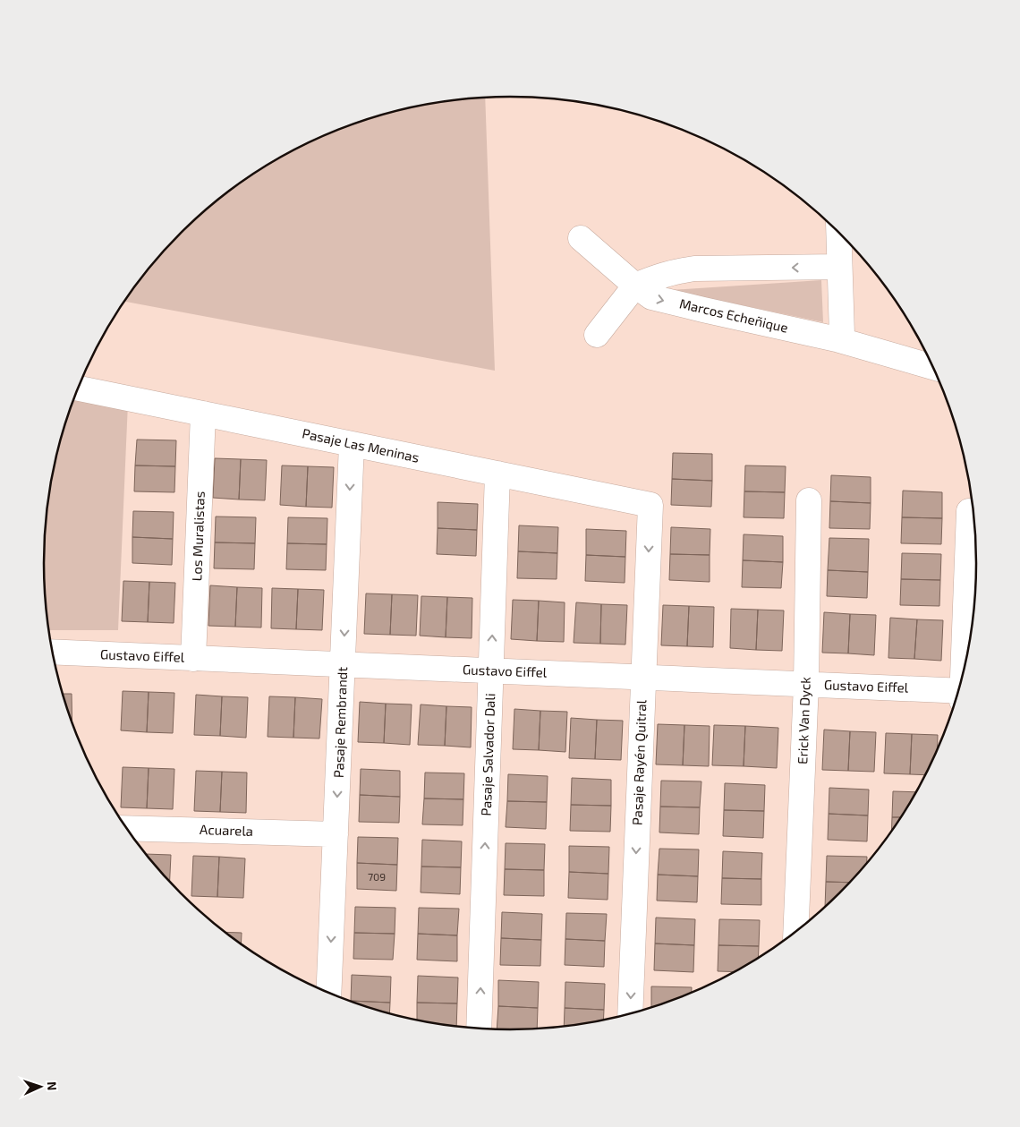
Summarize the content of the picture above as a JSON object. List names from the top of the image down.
{
  "streets": {
    "street": [
      "Marcos Echeñique",
      "Pasaje Las Meninas",
      "Los Muralistas",
      "Gustavo Eiffel",
      "Erick Van Dyck",
      "Pasaje Rembrandt",
      "Pasaje Salvador Dali",
      "Pasaje Rayén Quitral",
      "Acuarela"
    ]
  },
  "crossings": [
    ["Pasaje Las Meninas", "Los Muralistas"],
    ["Pasaje Las Meninas", "Pasaje Rembrandt"],
    ["Pasaje Las Meninas", "Pasaje Salvador Dali"],
    ["Pasaje Las Meninas", "Pasaje Rayén Quitral"],
    ["Los Muralistas", "Gustavo Eiffel"],
    ["Gustavo Eiffel", "Erick Van Dyck"],
    ["Gustavo Eiffel", "Pasaje Rembrandt"],
    ["Gustavo Eiffel", "Pasaje Salvador Dali"],
    ["Gustavo Eiffel", "Pasaje Rayén Quitral"],
    ["Pasaje Rembrandt", "Acuarela"]
  ],
  "one_way": ["Pasaje Rembrandt", "Pasaje Salvador Dali", "Pasaje Rayén Quitral"],
  "house_numbers": ["709"],
  "north": "right"
}
